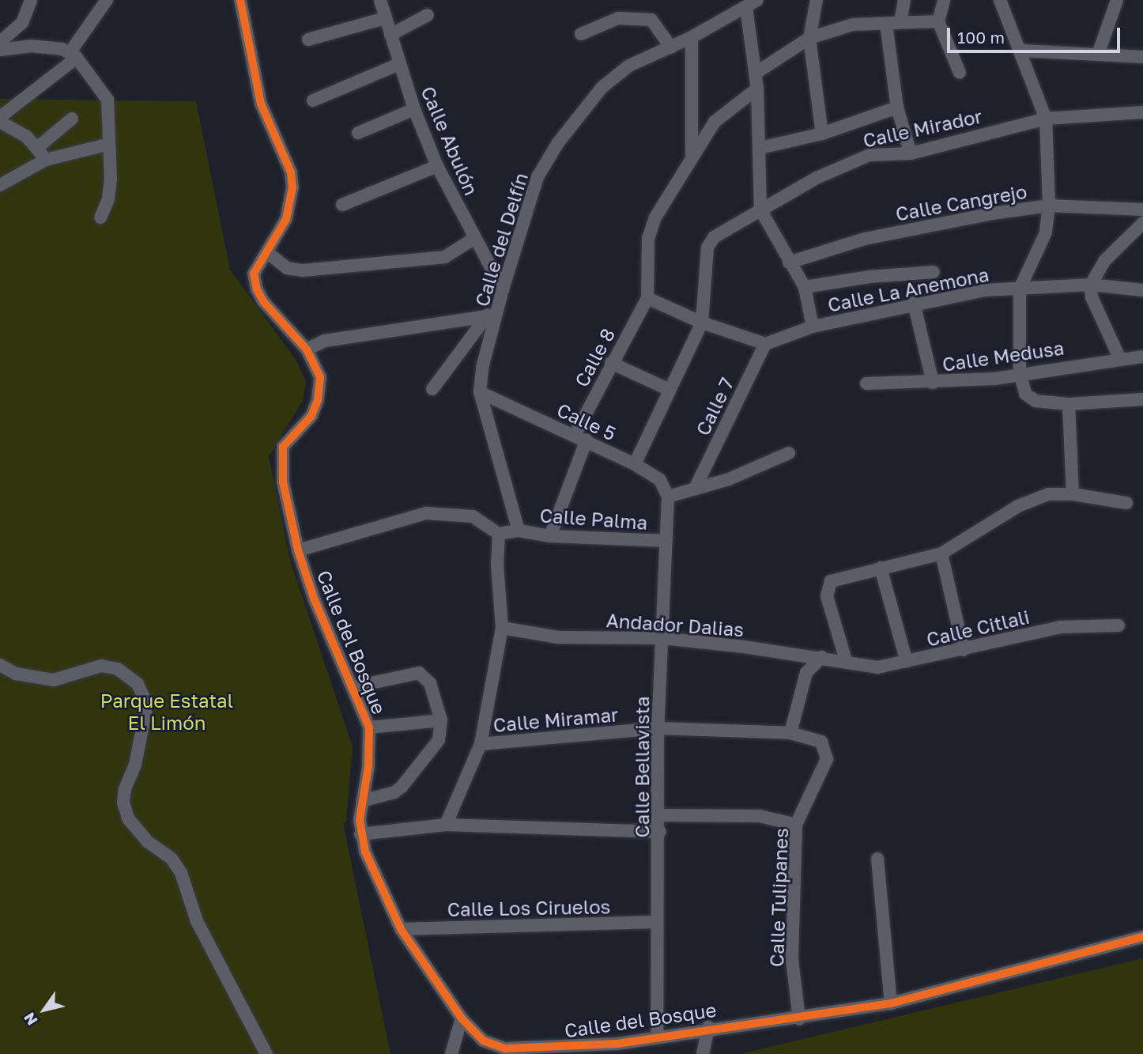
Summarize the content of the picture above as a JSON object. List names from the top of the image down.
{
  "streets": {
    "street": [
      "Calle Mirador",
      "Calle Abulón",
      "Calle Cangrejo",
      "Calle del Delfín",
      "Calle La Anemona",
      "Calle Medusa",
      "Calle 8",
      "Calle 7",
      "Calle 5",
      "Calle Palma",
      "Andador Dalias",
      "Calle Citlali",
      "Calle del Bosque",
      "Calle Miramar",
      "Calle Bellavista",
      "Calle Tulipanes",
      "Calle Los Ciruelos"
    ]
  },
  "crossings": [
    ["Calle Abulón", "Calle del Delfín"],
    ["Calle del Delfín", "Calle 5"],
    ["Calle del Delfín", "Calle Palma"],
    ["Calle La Anemona", "Calle 7"],
    ["Calle 8", "Calle 5"],
    ["Calle 8", "Calle Palma"],
    ["Calle 5", "Calle Palma"],
    ["Calle 5", "Calle Bellavista"],
    ["Calle Palma", "Calle Bellavista"],
    ["Andador Dalias", "Calle Citlali"],
    ["Andador Dalias", "Calle Bellavista"],
    ["Calle del Bosque", "Calle Bellavista"],
    ["Calle del Bosque", "Calle Tulipanes"],
    ["Calle del Bosque", "Calle Los Ciruelos"],
    ["Calle Miramar", "Calle Bellavista"],
    ["Calle Miramar", "Calle Tulipanes"],
    ["Calle Bellavista", "Calle Los Ciruelos"]
  ],
  "parks": ["Parque Estatal El Limón"],
  "scale_bar": "100 m",
  "north": "bottom left"
}
